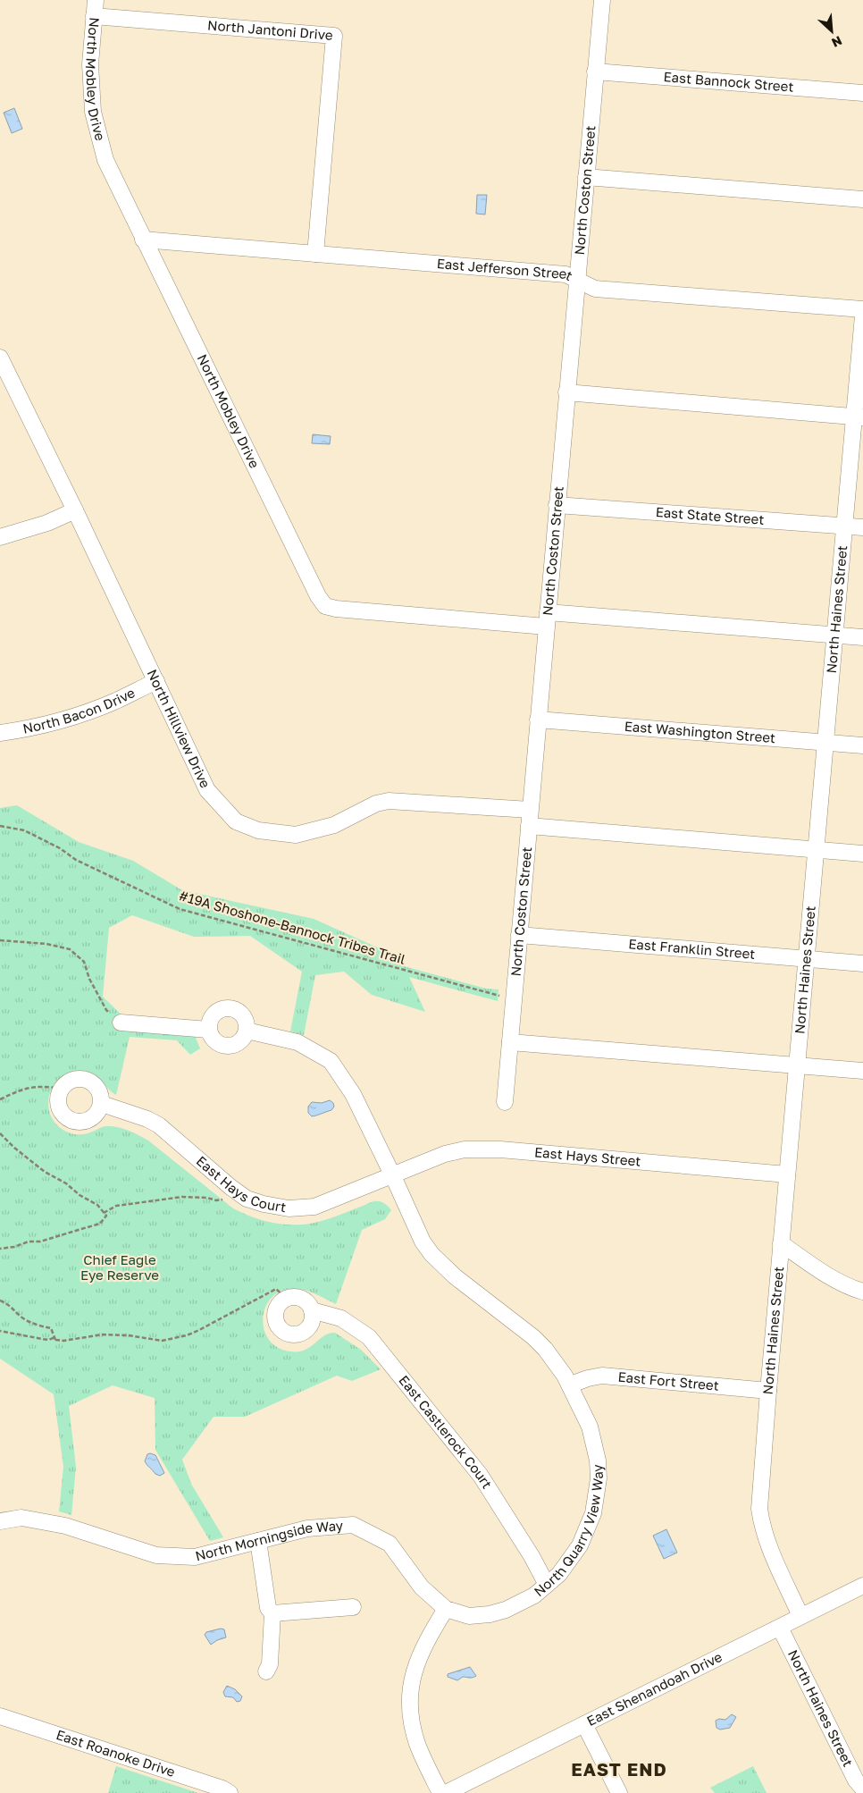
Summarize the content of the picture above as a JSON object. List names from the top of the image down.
{
  "streets": {
    "street": [
      "North Jantoni Drive",
      "North Mobley Drive",
      "East Bannock Street",
      "North Coston Street",
      "East Jefferson Street",
      "East State Street",
      "North Haines Street",
      "North Bacon Drive",
      "North Hillview Drive",
      "East Washington Street",
      "East Franklin Street",
      "East Hays Street",
      "East Hays Court",
      "East Fort Street",
      "East Castlerock Court",
      "North Quarry View Way",
      "North Morningside Way",
      "East Shenandoah Drive",
      "East Roanoke Drive"
    ],
    "path": ["#19A Shoshone-Bannock Tribes Trail"]
  },
  "crossings": [
    ["North Jantoni Drive", "North Mobley Drive"],
    ["North Jantoni Drive", "East Jefferson Street"],
    ["North Mobley Drive", "North Coston Street"],
    ["North Mobley Drive", "East Jefferson Street"],
    ["East Bannock Street", "North Coston Street"],
    ["North Coston Street", "East Jefferson Street"],
    ["North Coston Street", "East State Street"],
    ["North Coston Street", "North Hillview Drive"],
    ["North Coston Street", "East Washington Street"],
    ["North Coston Street", "#19A Shoshone-Bannock Tribes Trail"],
    ["North Coston Street", "East Franklin Street"],
    ["East State Street", "North Haines Street"],
    ["North Haines Street", "East Washington Street"],
    ["North Haines Street", "East Franklin Street"],
    ["North Haines Street", "East Hays Street"],
    ["North Haines Street", "East Fort Street"],
    ["North Haines Street", "East Shenandoah Drive"],
    ["North Bacon Drive", "North Hillview Drive"],
    ["East Hays Street", "East Hays Court"],
    ["East Hays Street", "North Quarry View Way"],
    ["East Hays Court", "North Quarry View Way"],
    ["East Fort Street", "North Quarry View Way"],
    ["East Castlerock Court", "North Quarry View Way"],
    ["North Quarry View Way", "North Morningside Way"]
  ],
  "districts": ["EAST END"],
  "parks": ["Chief Eagle Eye Reserve"],
  "north": "bottom right"
}
